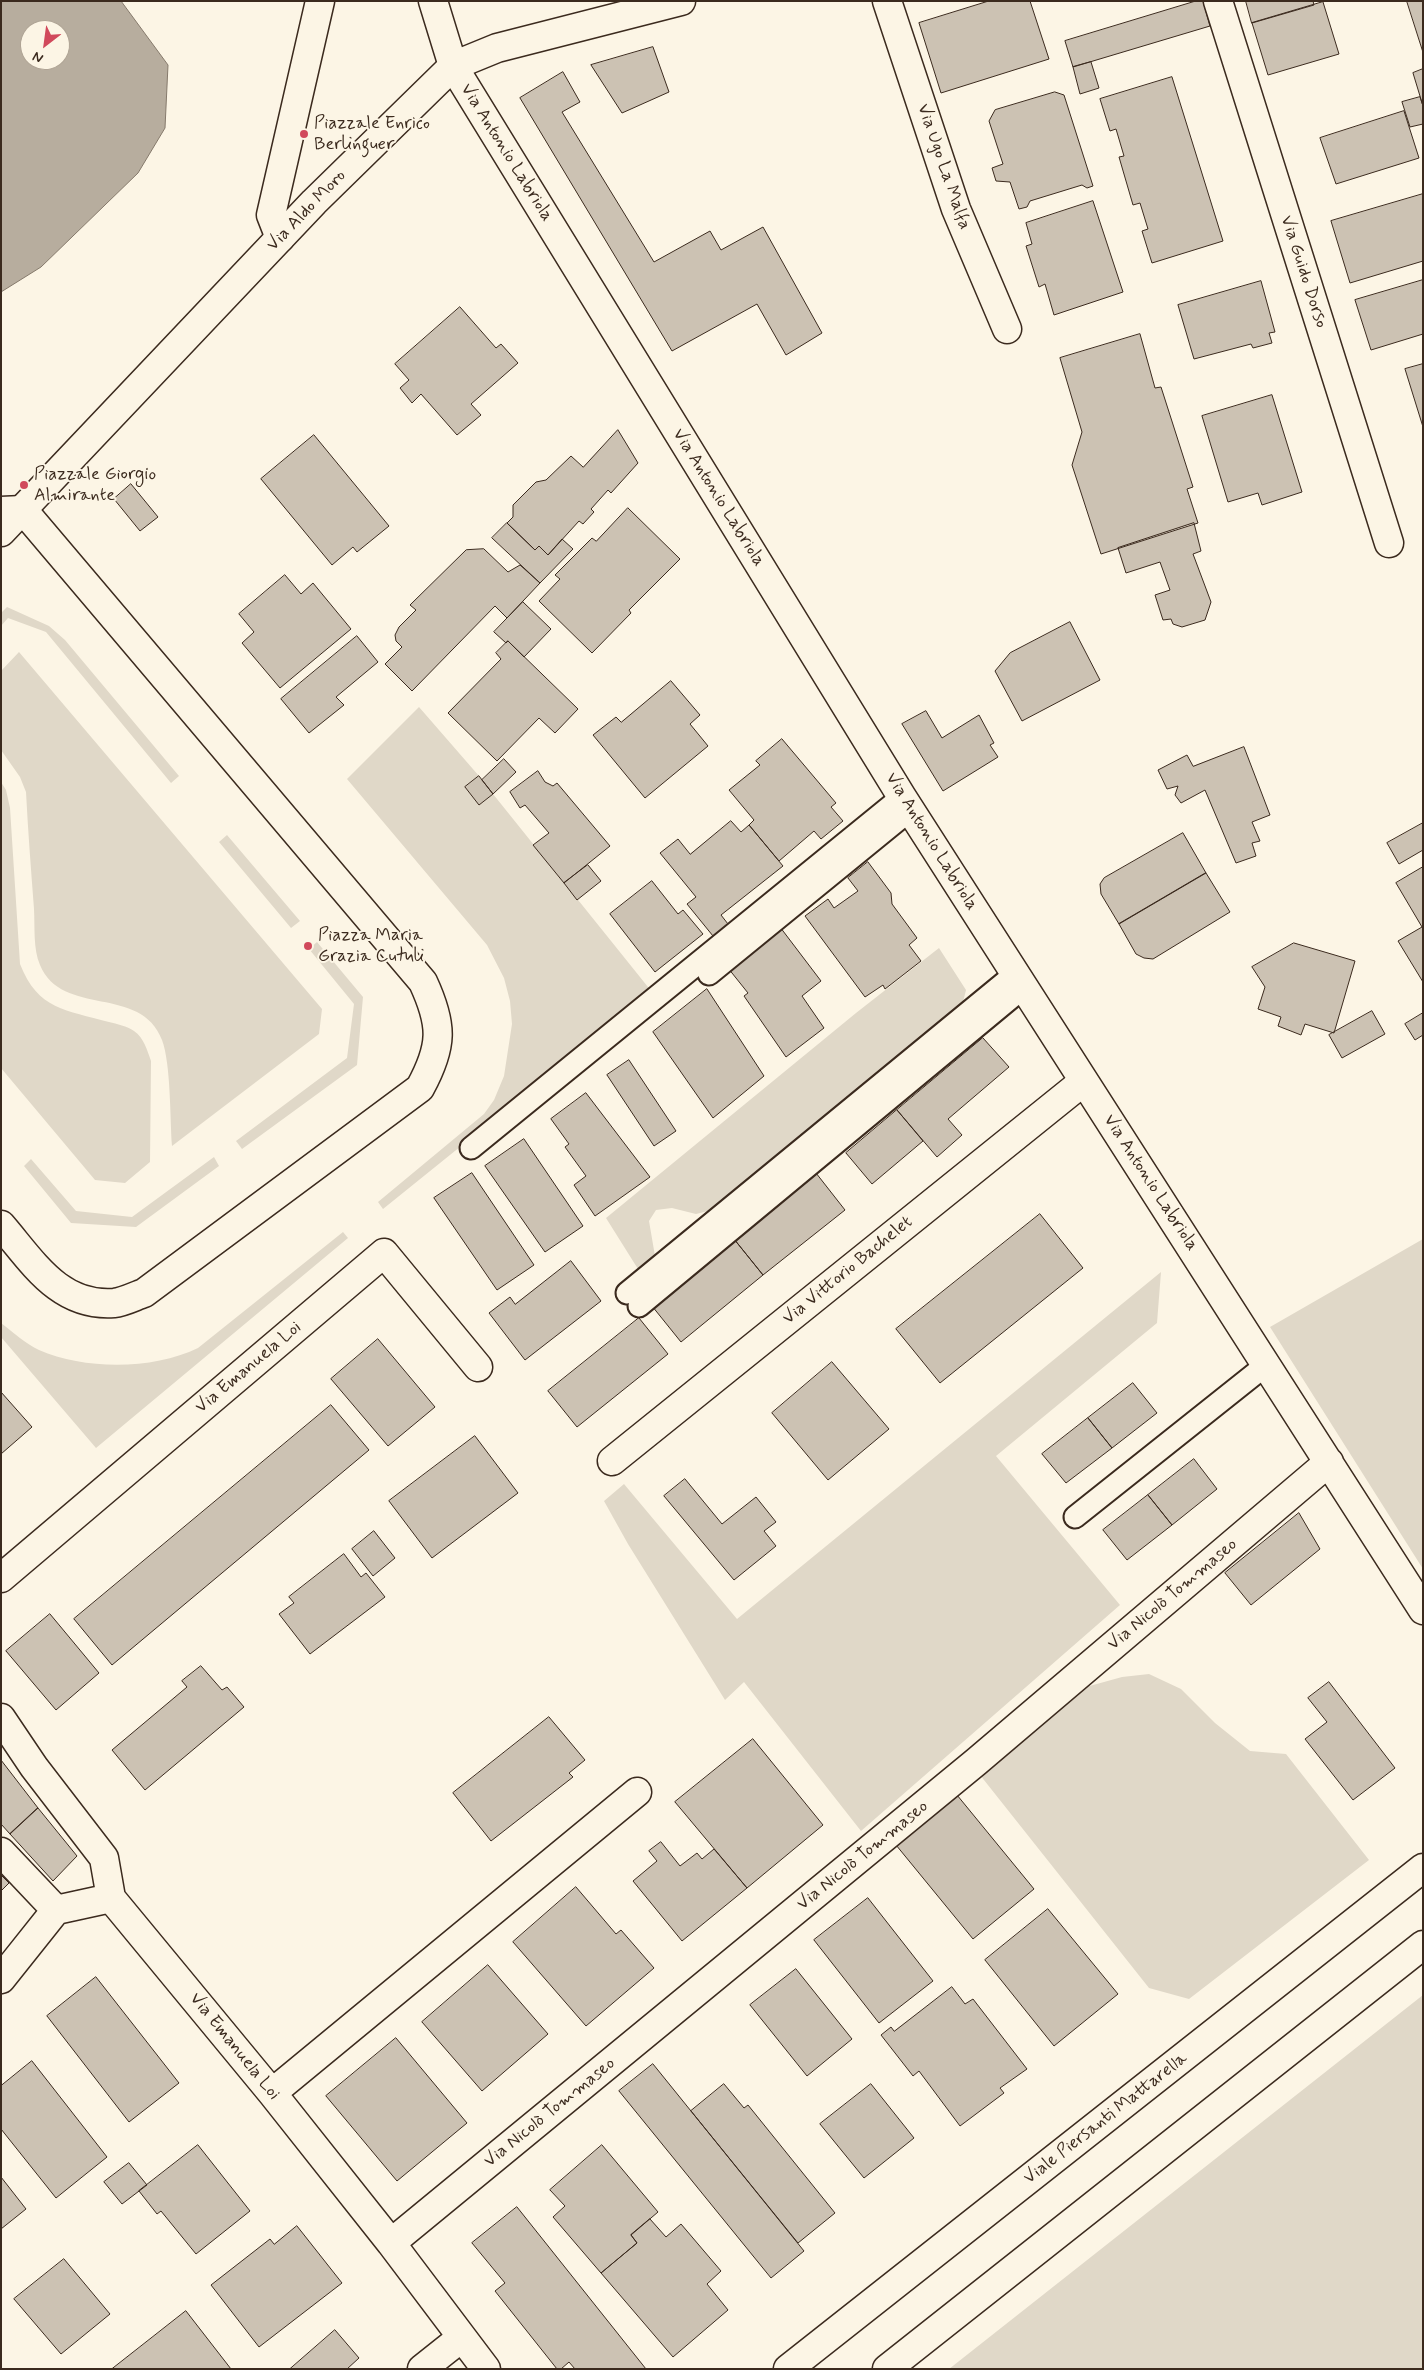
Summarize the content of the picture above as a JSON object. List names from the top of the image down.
{
  "streets": {
    "street": [
      "Via Antonio Labriola",
      "Via Ugo La Malfa",
      "Via Aldo Moro",
      "Via Guido Dorso",
      "Via Vittorio Bachelet",
      "Via Emanuela Loi",
      "Via Nicolò Tommaseo",
      "Viale Piersanti Mattarella"
    ]
  },
  "crossings": [
    ["Via Antonio Labriola", "Via Aldo Moro"],
    ["Via Antonio Labriola", "Via Vittorio Bachelet"],
    ["Via Antonio Labriola", "Via Nicolò Tommaseo"],
    ["Via Emanuela Loi", "Via Nicolò Tommaseo"]
  ],
  "places": ["Piazzale Enrico Berlinguer", "Piazzale Giorgio Almirante", "Piazza Maria Grazia Cutuli"],
  "north": "bottom left"
}
